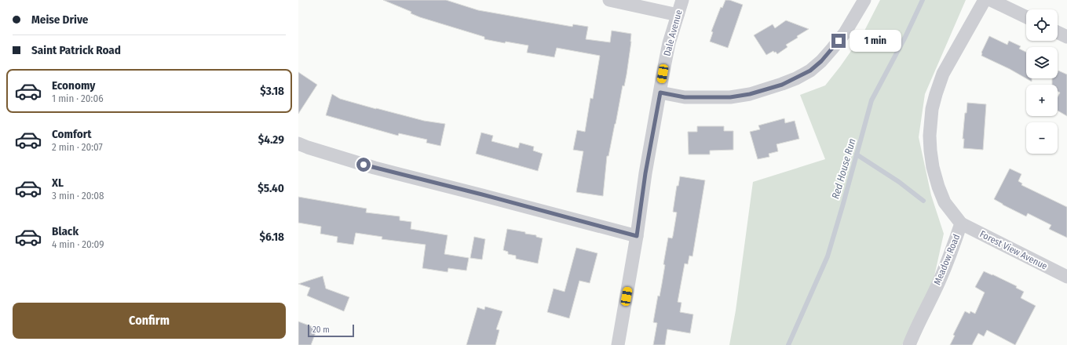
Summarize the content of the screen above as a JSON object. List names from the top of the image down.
{
  "streets": {
    "street": ["Dale Avenue", "Forest View Avenue", "Meadow Road"]
  },
  "crossings": [
    ["Forest View Avenue", "Meadow Road"]
  ],
  "water": ["Red House Run"],
  "scale_bar": "20 m",
  "page": {
    "banner": ["Meise Drive", "Saint Patrick Road"],
    "map_buttons": ["+", "−"],
    "bubble": "1 min",
    "list": [
      {
        "name": "Economy",
        "note": "1 min · 20:06",
        "value": "$3.18"
      },
      {
        "name": "Comfort",
        "note": "2 min · 20:07",
        "value": "$4.29"
      },
      {
        "name": "XL",
        "note": "3 min · 20:08",
        "value": "$5.40"
      },
      {
        "name": "Black",
        "note": "4 min · 20:09",
        "value": "$6.18"
      }
    ],
    "buttons": "Confirm",
    "scale": "20 m"
  }
}
